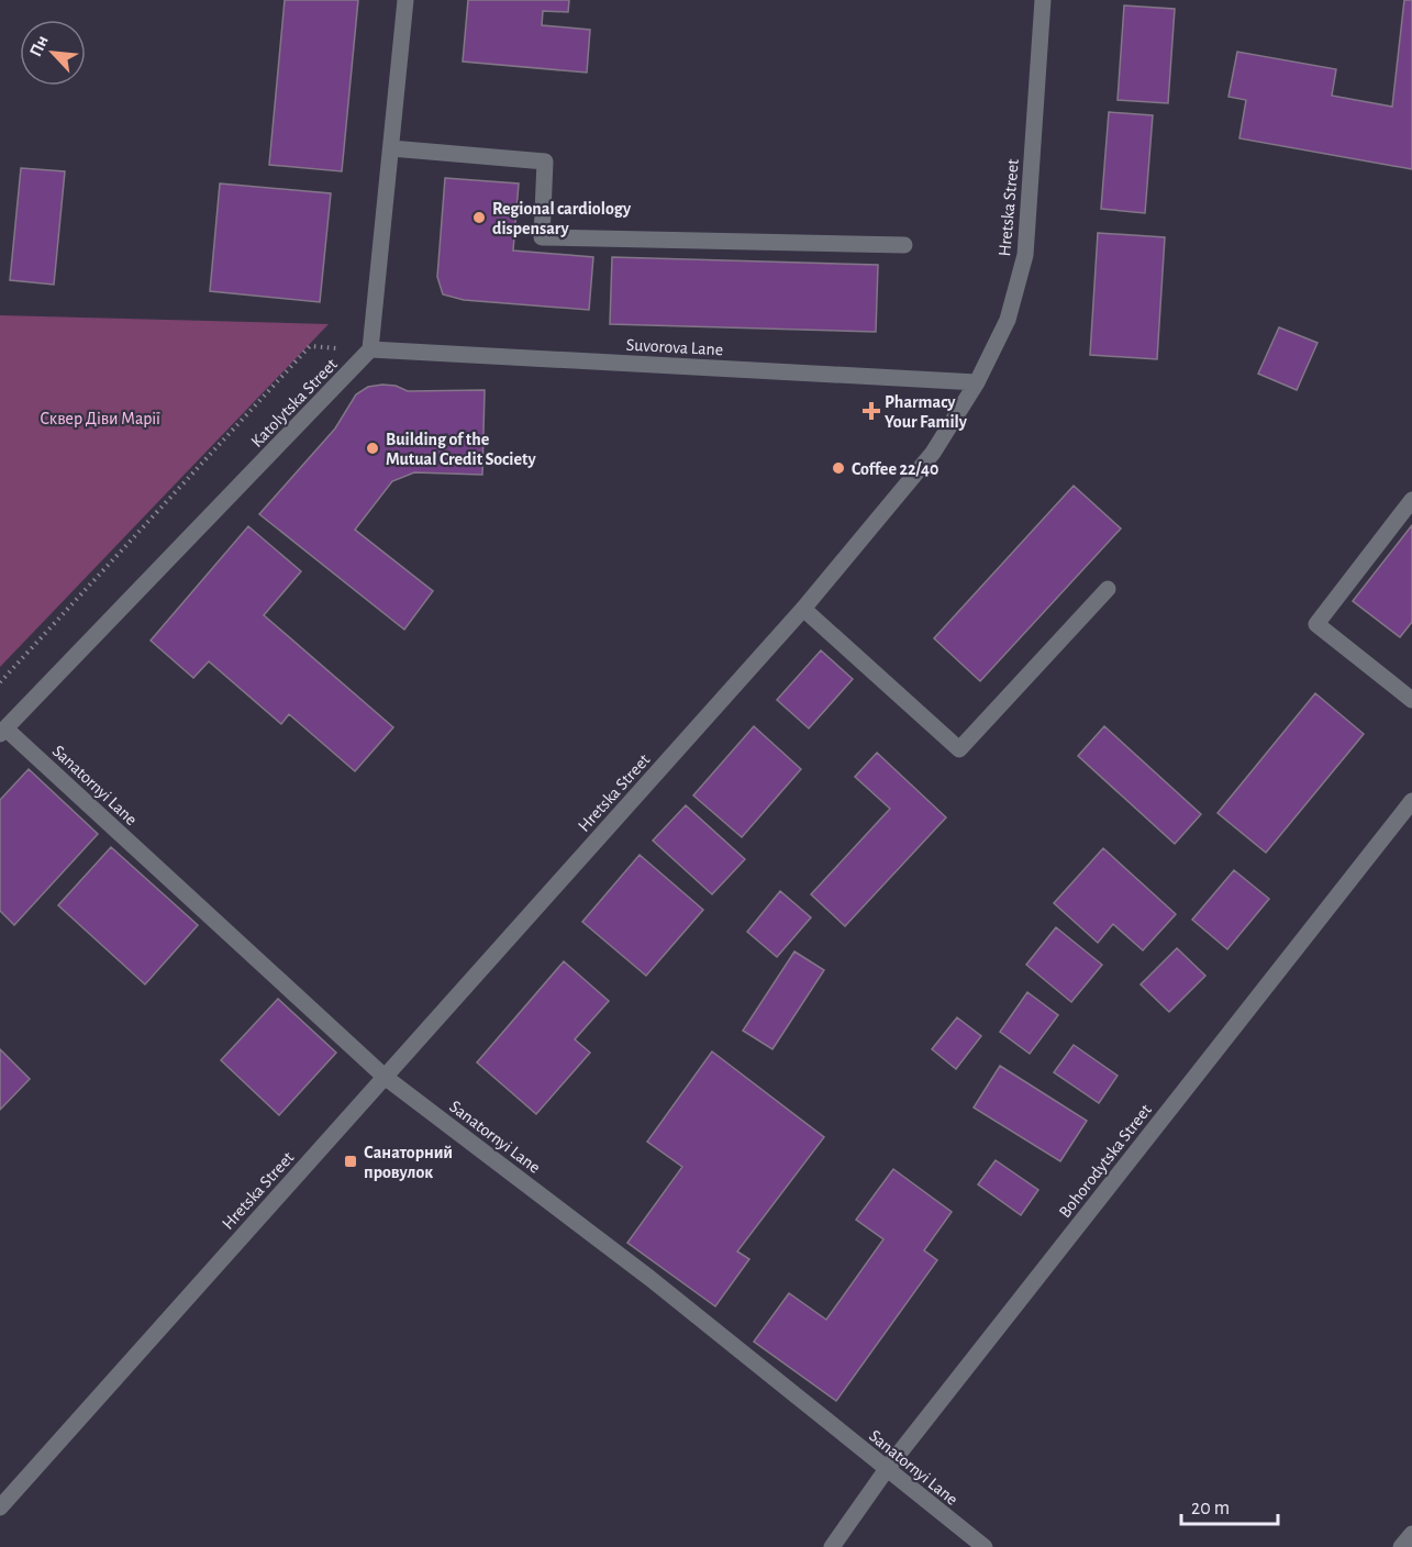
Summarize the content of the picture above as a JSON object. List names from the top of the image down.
{
  "streets": {
    "street": [
      "Hretska Street",
      "Suvorova Lane",
      "Katolytska Street",
      "Sanatornyi Lane",
      "Bohorodytska Street"
    ]
  },
  "crossings": [
    ["Hretska Street", "Suvorova Lane"],
    ["Hretska Street", "Sanatornyi Lane"],
    ["Suvorova Lane", "Katolytska Street"],
    ["Katolytska Street", "Sanatornyi Lane"],
    ["Sanatornyi Lane", "Bohorodytska Street"]
  ],
  "parks": ["Сквер Діви Марії"],
  "places": {
    "other": ["Regional cardiology dispensary", "Building of the Mutual Credit Society", "Coffee 22/40"],
    "health": ["Pharmacy Your Family"],
    "transit": ["Санаторний провулок"]
  },
  "scale_bar": "20 m",
  "north": "top left"
}
